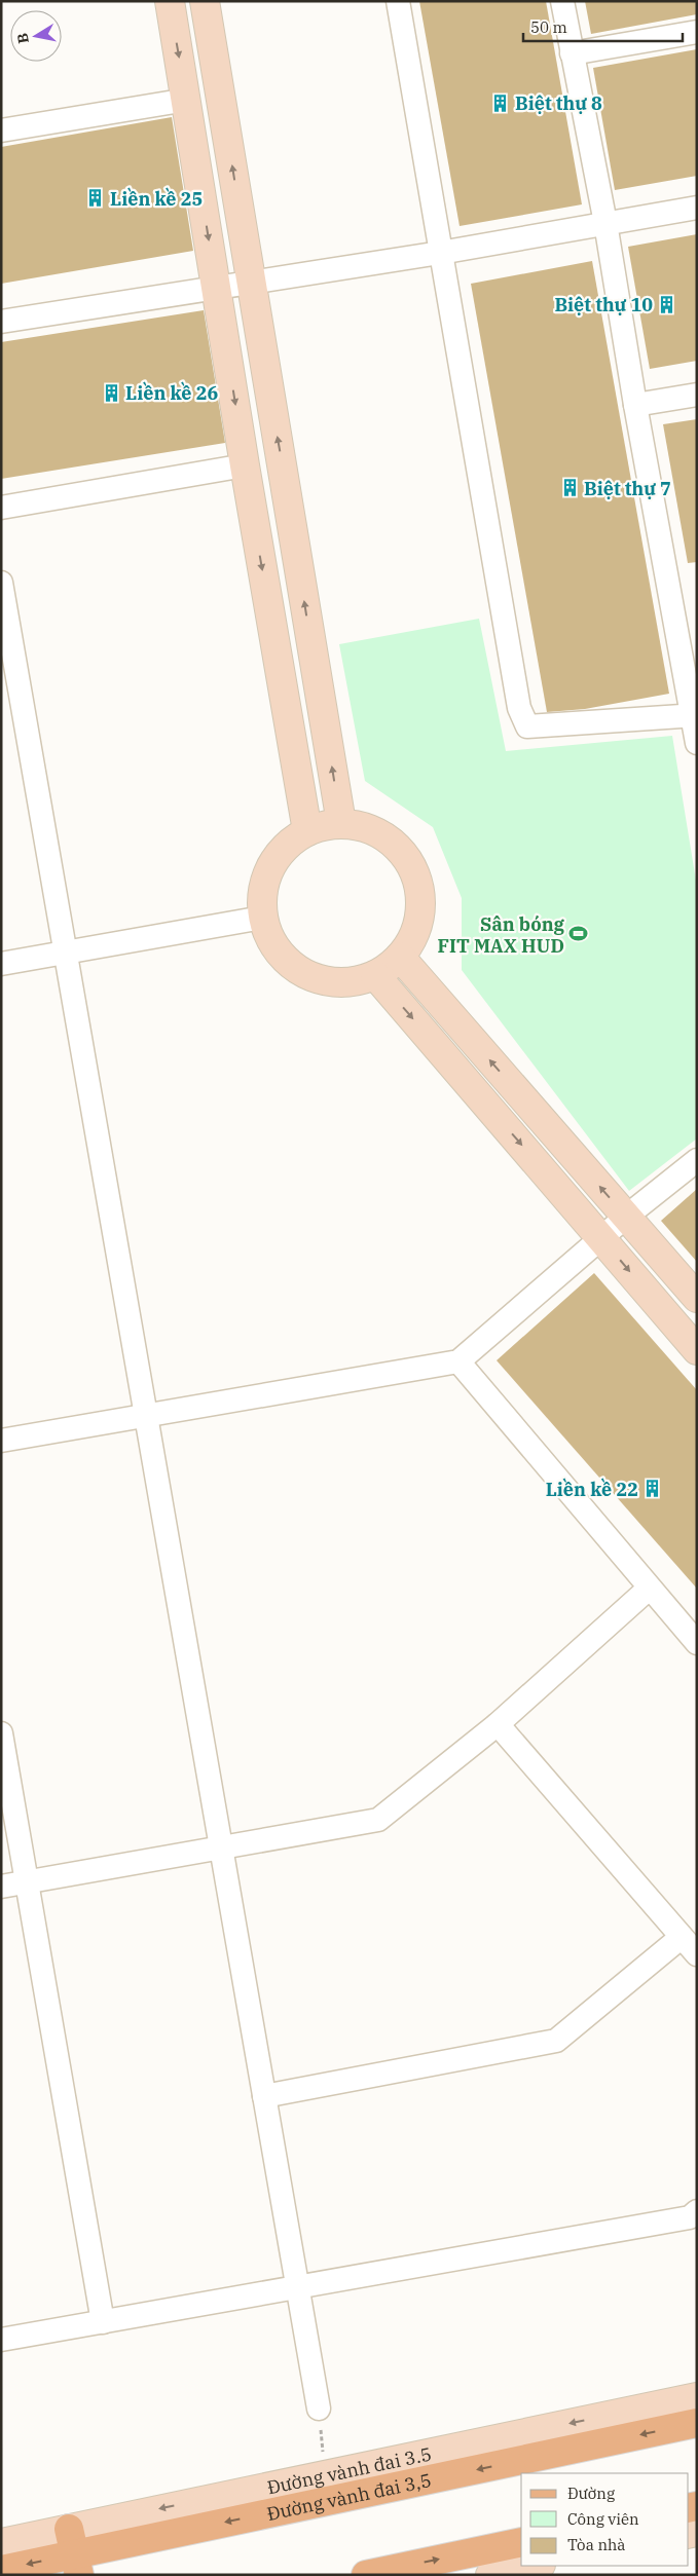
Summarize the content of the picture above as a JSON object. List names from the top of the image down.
{
  "streets": {
    "main road": ["Đường vành đai 3.5", "Đường vành đai 3,5"]
  },
  "crossings": [
    ["Đường vành đai 3.5", "Đường vành đai 3,5"]
  ],
  "one_way": ["Đường vành đai 3,5"],
  "places": {
    "building": [
      "Biệt thự 8",
      "Liền kề 25",
      "Biệt thự 10",
      "Liền kề 26",
      "Biệt thự 7",
      "Liền kề 22"
    ],
    "sports": ["Sân bóng FIT MAX HUD"]
  },
  "legend": ["Đường", "Công viên", "Tòa nhà"],
  "scale_bar": "50 m",
  "north": "left"
}
